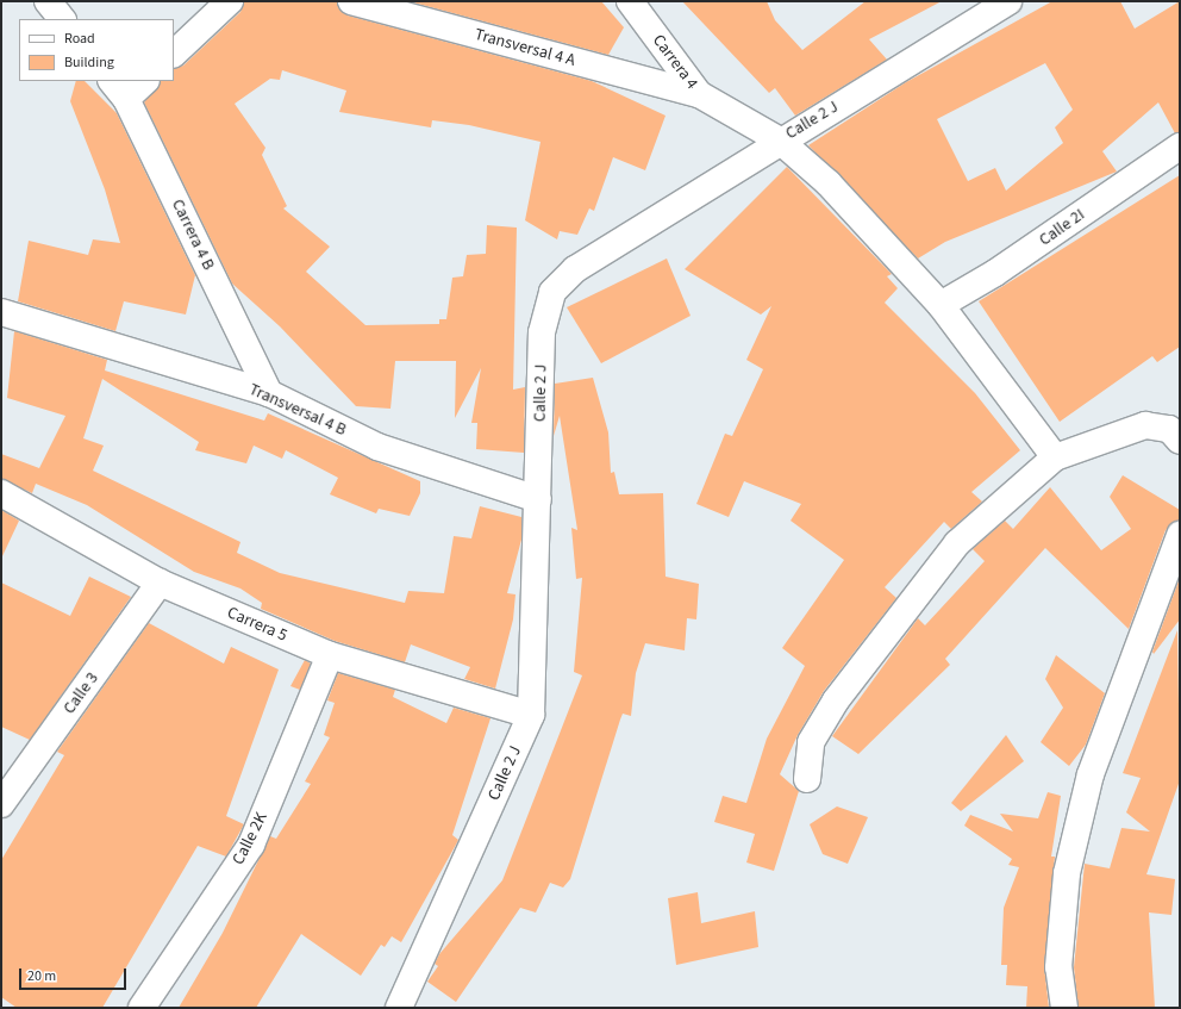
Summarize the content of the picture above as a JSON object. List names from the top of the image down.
{
  "streets": {
    "street": [
      "Transversal 4 A",
      "Carrera 4",
      "Calle 2 J",
      "Calle 2I",
      "Carrera 4 B",
      "Transversal 4 B",
      "Carrera 5",
      "Calle 3",
      "Calle 2K"
    ]
  },
  "crossings": [
    ["Transversal 4 A", "Carrera 4"],
    ["Carrera 4", "Calle 2 J"],
    ["Carrera 4", "Calle 2I"],
    ["Calle 2 J", "Transversal 4 B"],
    ["Calle 2 J", "Carrera 5"],
    ["Carrera 4 B", "Transversal 4 B"],
    ["Carrera 5", "Calle 3"],
    ["Carrera 5", "Calle 2K"]
  ],
  "legend": ["Road", "Building"],
  "scale_bar": "20 m"
}
